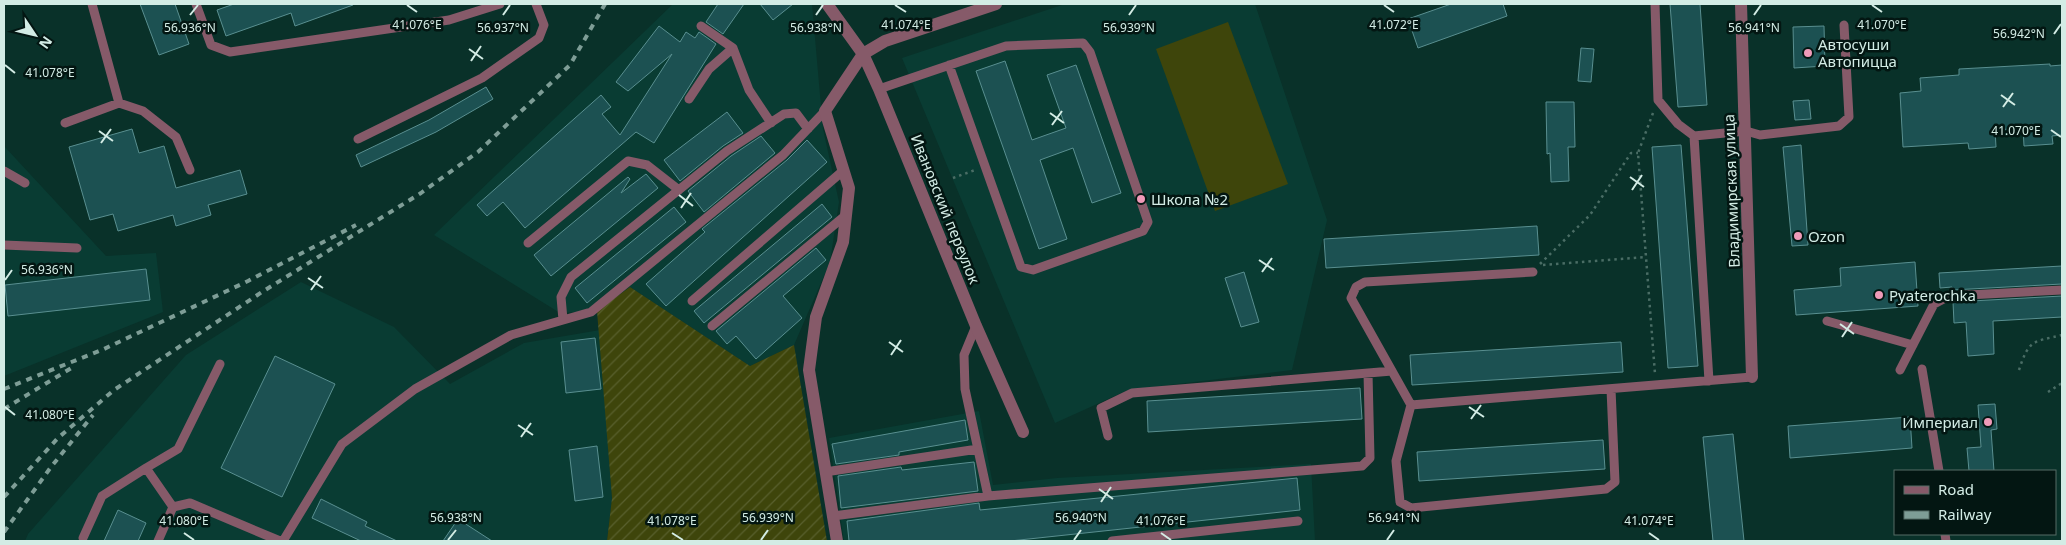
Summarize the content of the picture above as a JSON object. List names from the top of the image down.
{
  "streets": {
    "street": ["Владимирская улица", "Ивановский переулок"]
  },
  "places": [
    "Автосуши Автопицца",
    "Школа №2",
    "Ozon",
    "Pyaterochka",
    "Империал"
  ],
  "legend": ["Road", "Railway"],
  "north": "bottom right",
  "coordinates": [
    "41.076°E",
    "41.074°E",
    "41.072°E",
    "41.070°E",
    "56.936°N",
    "56.937°N",
    "56.938°N",
    "56.939°N",
    "56.941°N",
    "56.942°N",
    "41.078°E",
    "41.080°E",
    "56.940°N"
  ]
}
